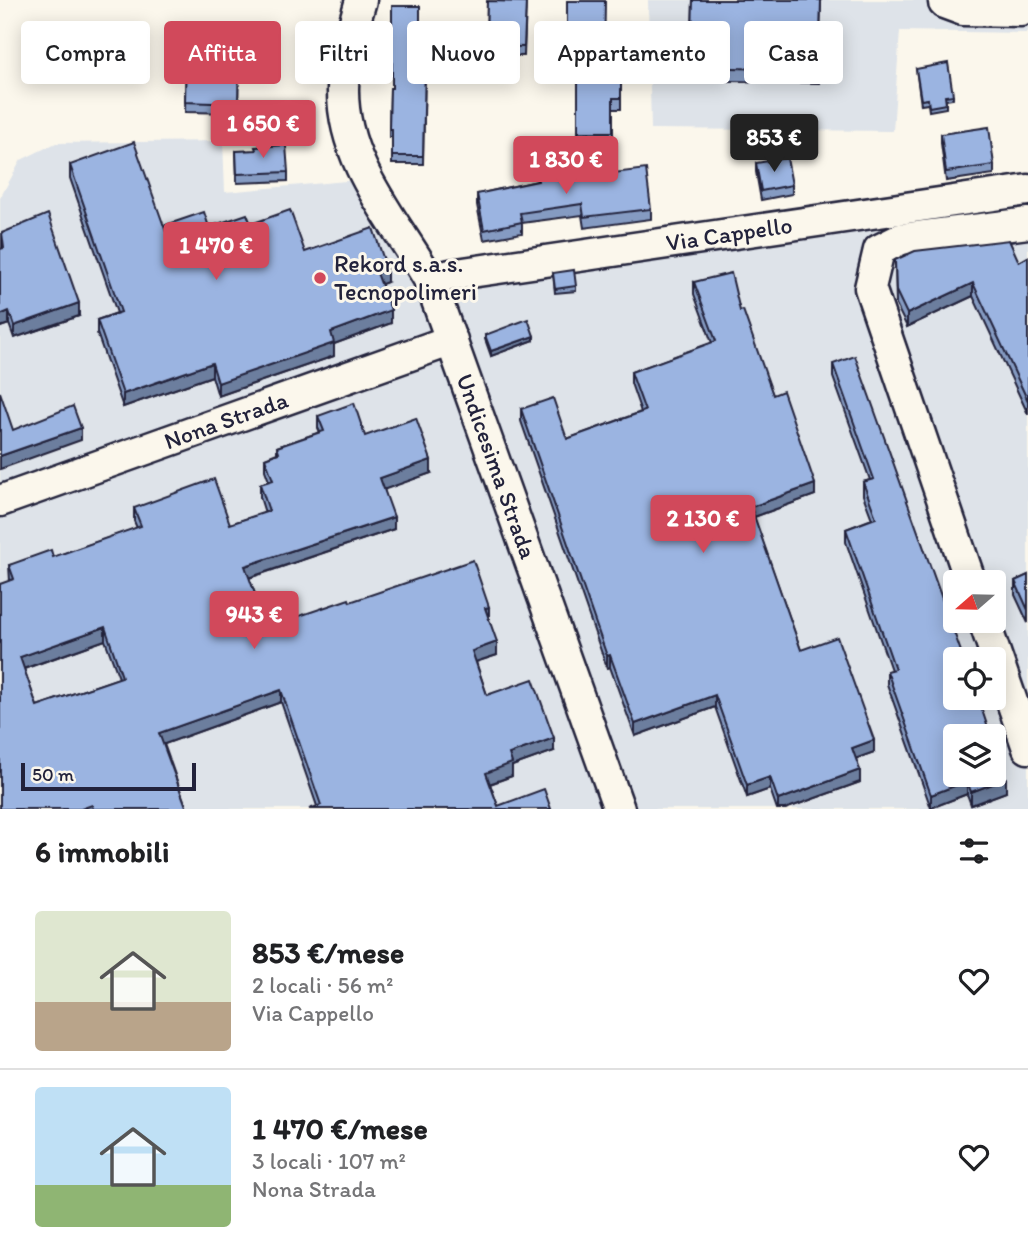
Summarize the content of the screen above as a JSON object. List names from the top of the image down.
{
  "streets": {
    "street": ["Via Cappello", "Nona Strada", "Undicesima Strada"]
  },
  "crossings": [
    ["Via Cappello", "Undicesima Strada"],
    ["Nona Strada", "Undicesima Strada"]
  ],
  "places": ["Rekord s.a.s. Tecnopolimeri"],
  "scale_bar": "50 m",
  "north": "left",
  "page": {
    "chip": [
      "Compra",
      "Affitta",
      "Filtri",
      "Nuovo",
      "Appartamento",
      "Casa"
    ],
    "price": [
      "1 650 €",
      "853 €",
      "1 830 €",
      "1 470 €",
      "2 130 €",
      "943 €"
    ],
    "scale": "50 m",
    "heading": "6 immobili",
    "list": [
      {
        "name": "853 €/mese",
        "note": "2 locali · 56 m² · Via Cappello"
      },
      {
        "name": "1 470 €/mese",
        "note": "3 locali · 107 m² · Nona Strada"
      }
    ]
  }
}
